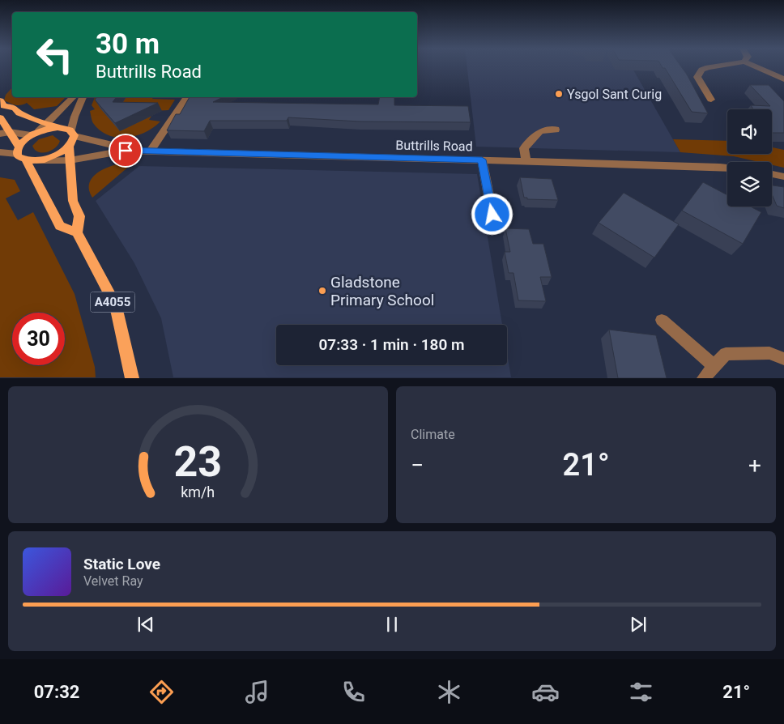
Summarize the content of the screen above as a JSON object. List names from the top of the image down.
{
  "streets": {
    "main road": ["A4055"],
    "street": ["Buttrills Road"]
  },
  "places": ["Ysgol Sant Curig", "Gladstone Primary School"],
  "page": {
    "turn": ["30 m", "Buttrills Road"],
    "limit": "30",
    "trip": "07:33 · 1 min · 180 m",
    "tile": "Climate",
    "heat": ["−", "21°", "+"],
    "song": ["Static Love", "Velvet Ray"],
    "tabs": ["07:32", "21°"],
    "gauge": ["23", "km/h"]
  }
}
